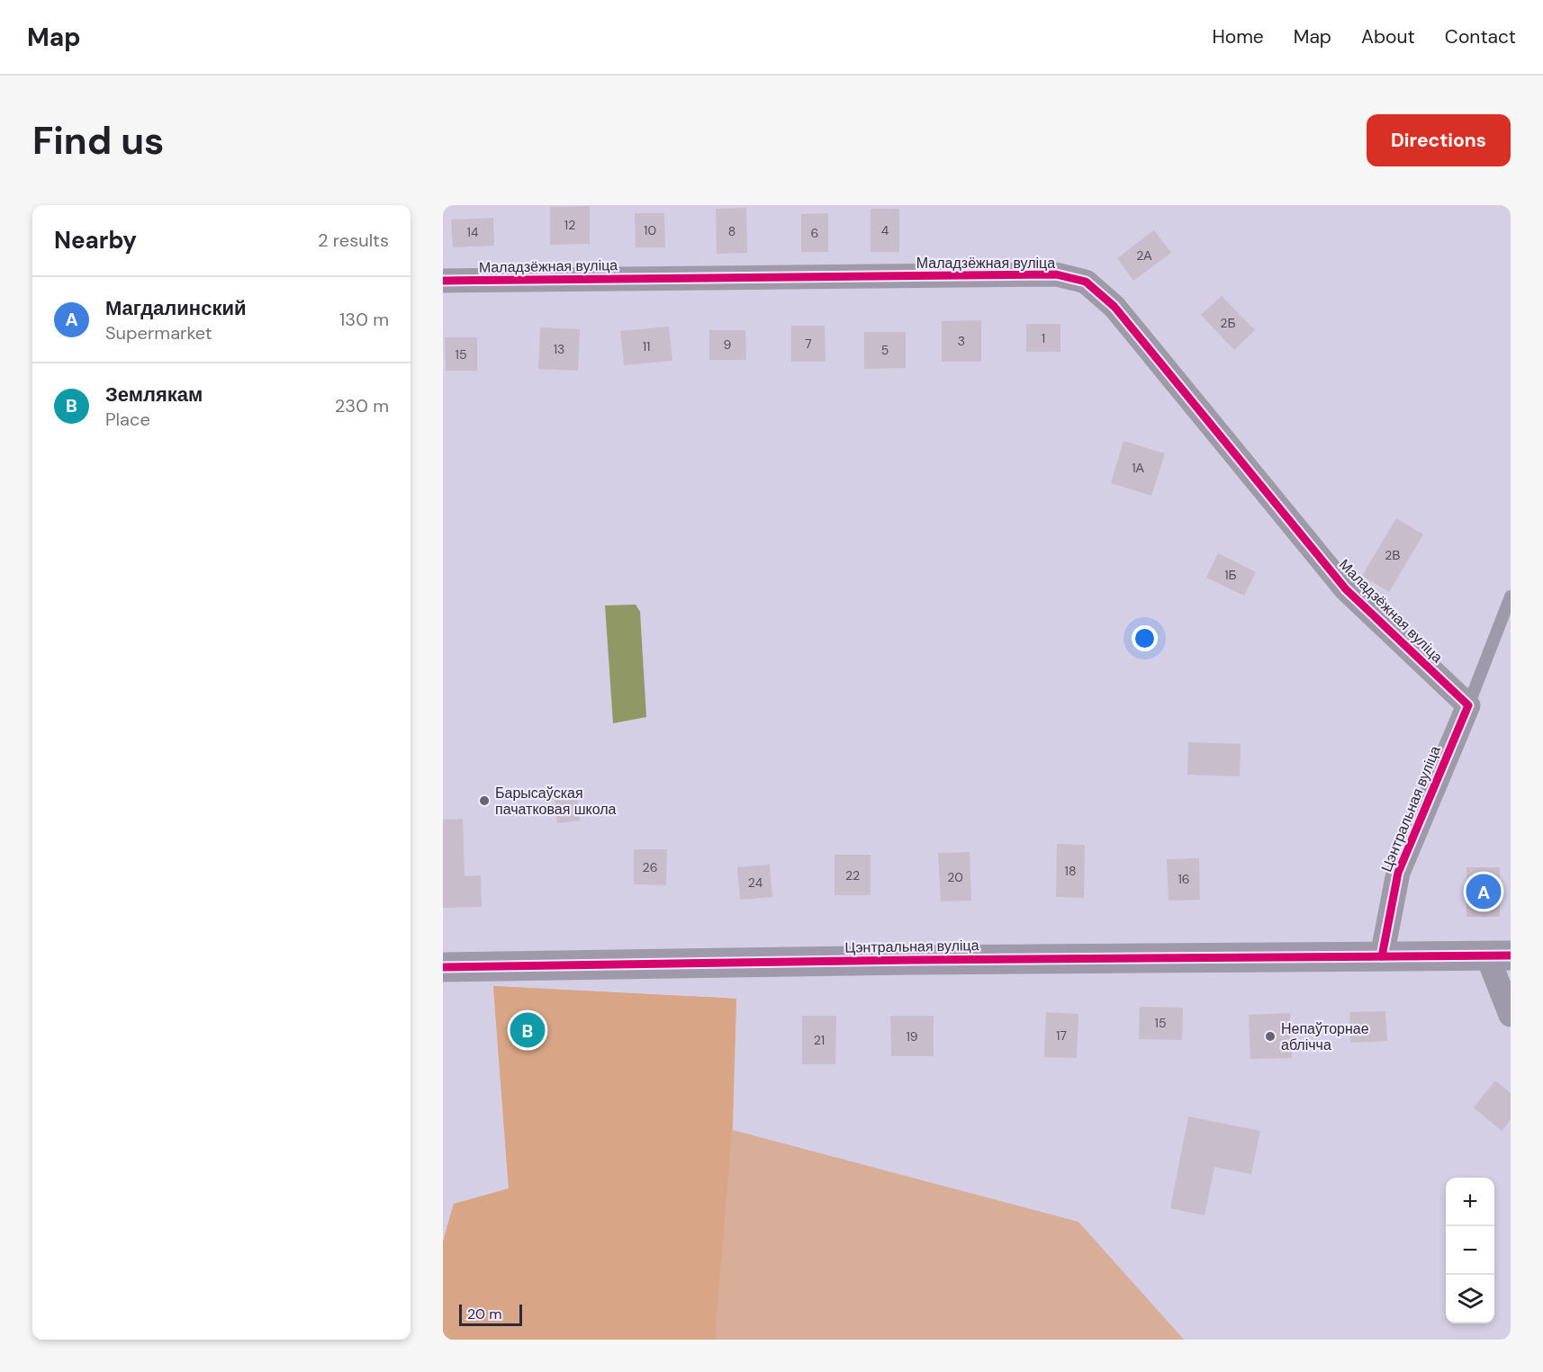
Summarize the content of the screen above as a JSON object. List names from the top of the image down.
{
  "streets": {
    "street": ["Маладзёжная вуліца", "Цэнтральная вуліца"]
  },
  "crossings": [
    ["Маладзёжная вуліца", "Цэнтральная вуліца"]
  ],
  "places": ["Барысаўская пачатковая школа", "Непаўторнае аблічча"],
  "house_numbers": [
    "12",
    "10",
    "4",
    "8",
    "14",
    "6",
    "2А",
    "2Б",
    "1",
    "3",
    "7",
    "9",
    "11",
    "13",
    "5",
    "15",
    "1А",
    "2В",
    "1Б",
    "26",
    "18",
    "22",
    "20",
    "16",
    "24",
    "15",
    "17",
    "19",
    "21"
  ],
  "scale_bar": "20 m",
  "page": {
    "header": "Map",
    "nav": [
      "Home",
      "Map",
      "About",
      "Contact"
    ],
    "buttons": "Directions",
    "title": "Find us",
    "heading": ["Nearby", "2 results"],
    "list": [
      {
        "mark": "A",
        "name": "Магдалинский",
        "note": "Supermarket",
        "value": "130 m"
      },
      {
        "mark": "B",
        "name": "Землякам",
        "note": "Place",
        "value": "230 m"
      }
    ],
    "pins": ["A", "B"],
    "map_buttons": ["+", "−"],
    "scale": "20 m"
  }
}
